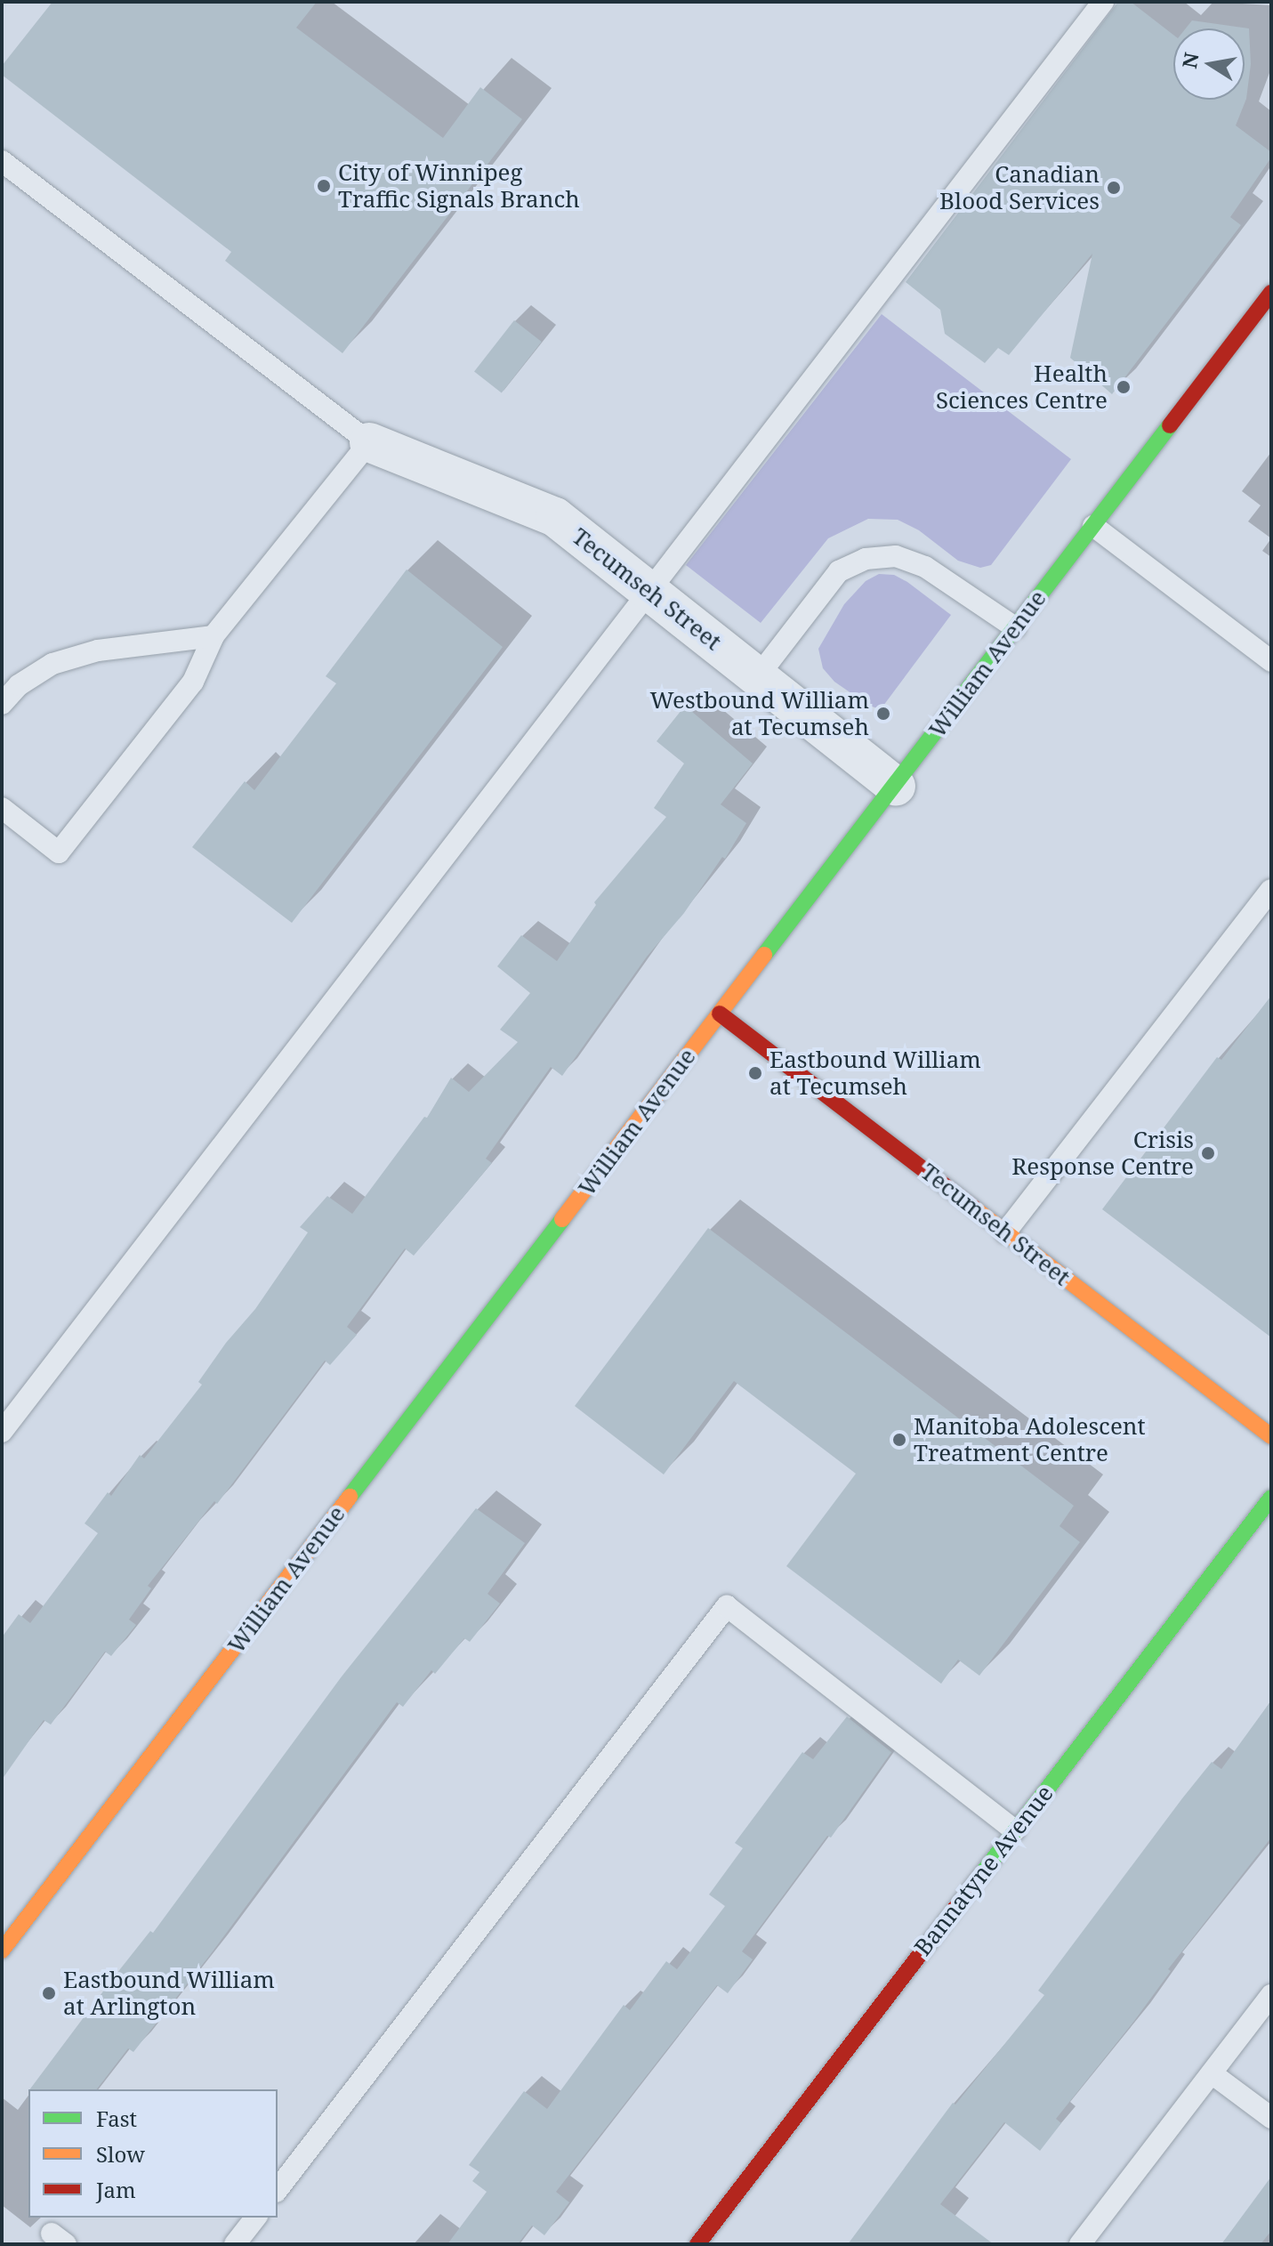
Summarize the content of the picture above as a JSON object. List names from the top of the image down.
{
  "streets": {
    "main road": ["Tecumseh Street", "William Avenue", "Bannatyne Avenue"]
  },
  "crossings": [
    ["Tecumseh Street", "William Avenue"]
  ],
  "places": [
    "City of Winnipeg Traffic Signals Branch",
    "Canadian Blood Services",
    "Health Sciences Centre",
    "Westbound William at Tecumseh",
    "Eastbound William at Tecumseh",
    "Crisis Response Centre",
    "Manitoba Adolescent Treatment Centre",
    "Eastbound William at Arlington"
  ],
  "legend": ["Fast", "Slow", "Jam"],
  "north": "left"
}
